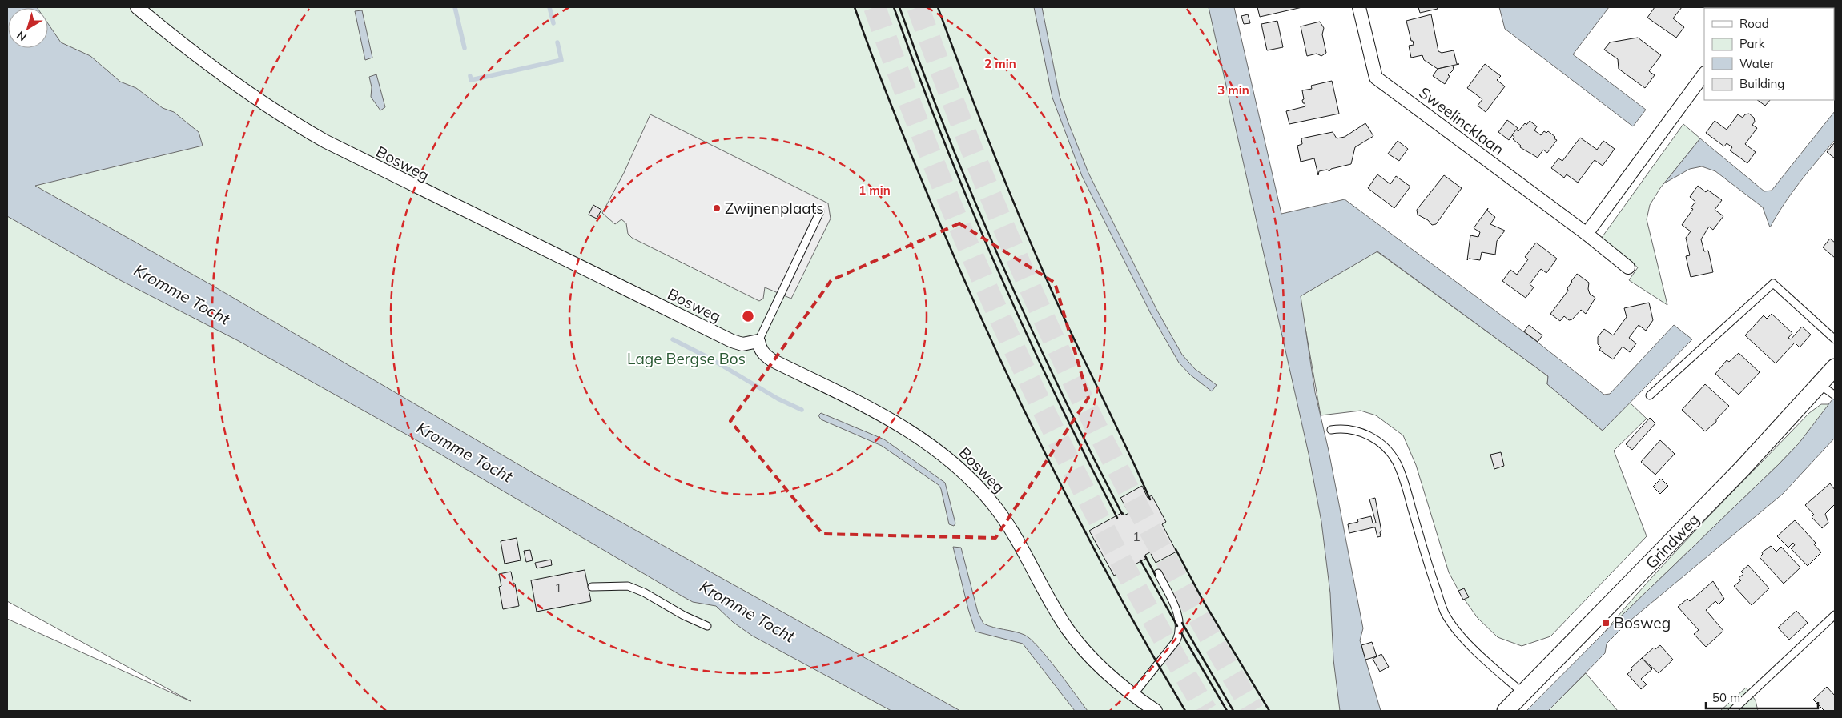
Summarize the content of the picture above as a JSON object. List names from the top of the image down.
{
  "streets": {
    "street": ["Sweelincklaan", "Bosweg", "Grindweg"]
  },
  "water": ["Kromme Tocht"],
  "parks": ["Lage Bergse Bos"],
  "places": {
    "other": ["Zwijnenplaats"],
    "transit": ["Bosweg"]
  },
  "house_numbers": ["1", "1"],
  "legend": [
    "Road",
    "Park",
    "Water",
    "Building"
  ],
  "scale_bar": "50 m",
  "north": "bottom left",
  "rings": ["2 min", "3 min", "1 min"]
}
